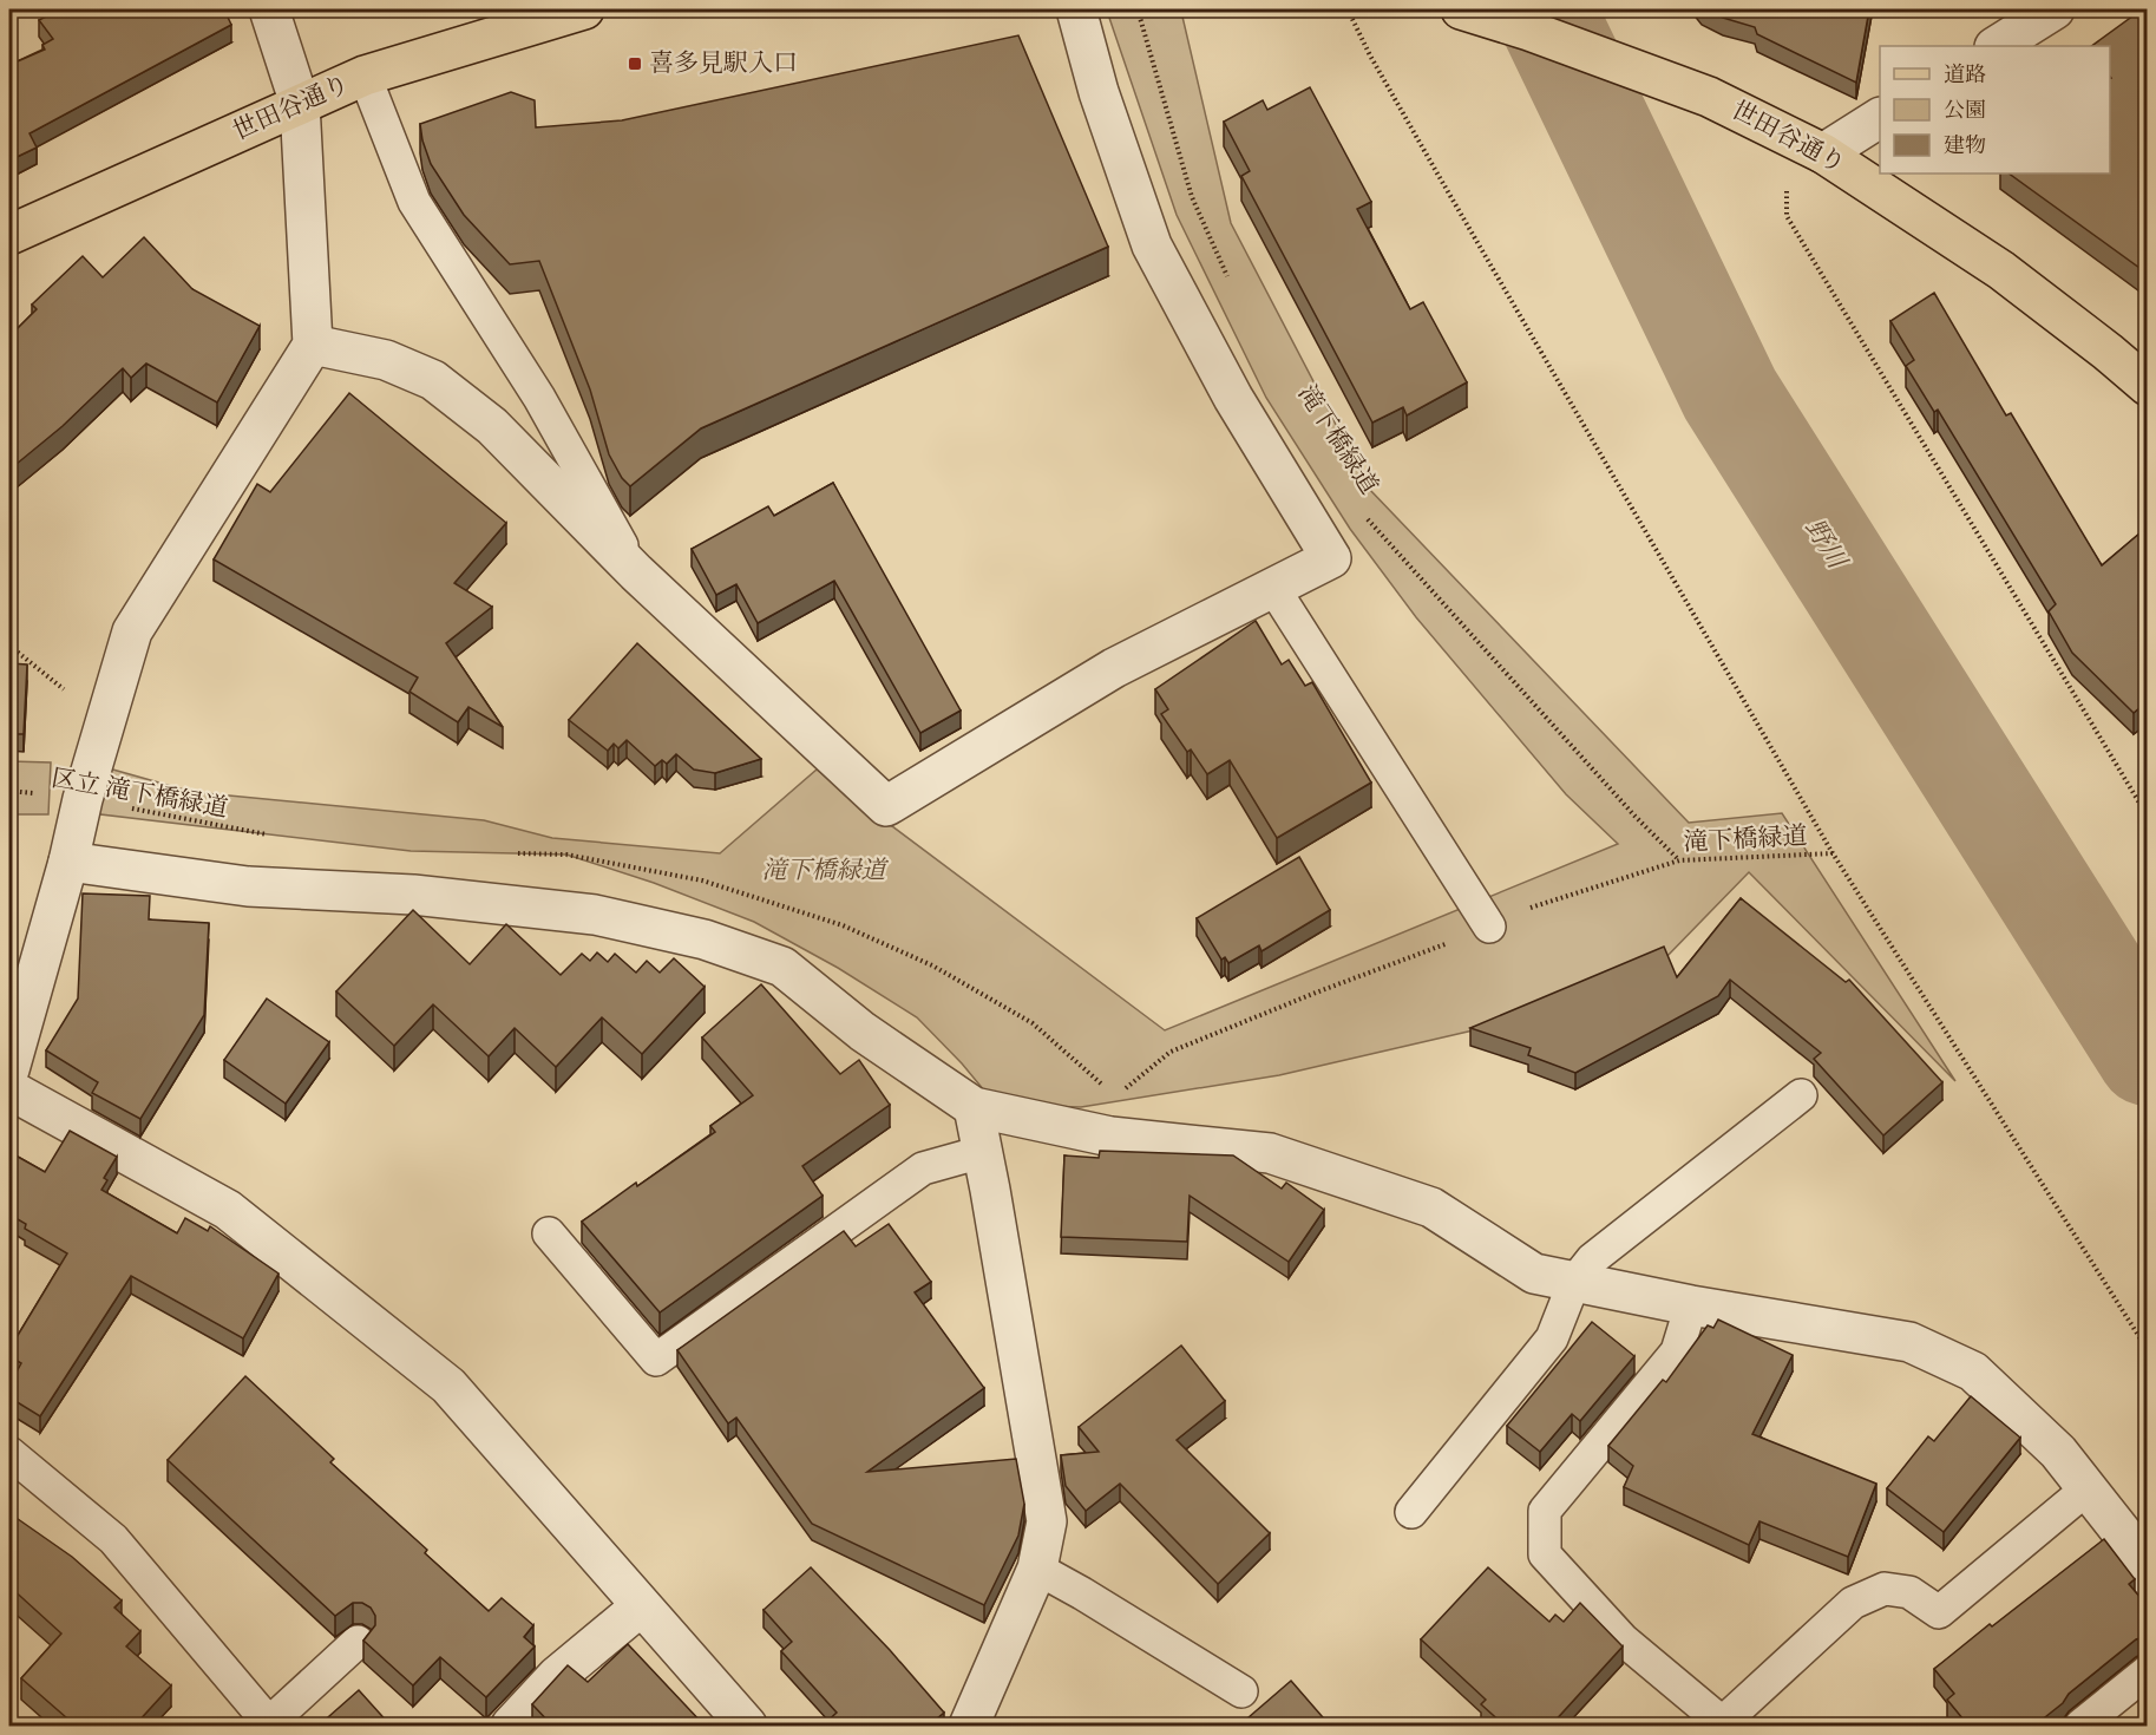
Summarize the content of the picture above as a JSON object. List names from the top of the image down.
{
  "streets": {
    "main road": ["世田谷通り"],
    "path": ["滝下橋緑道", "区立 滝下橋緑道"]
  },
  "water": ["野川"],
  "parks": ["滝下橋緑道"],
  "places": {
    "transit": ["喜多見駅入口"]
  },
  "legend": ["道路", "公園", "建物"]
}
